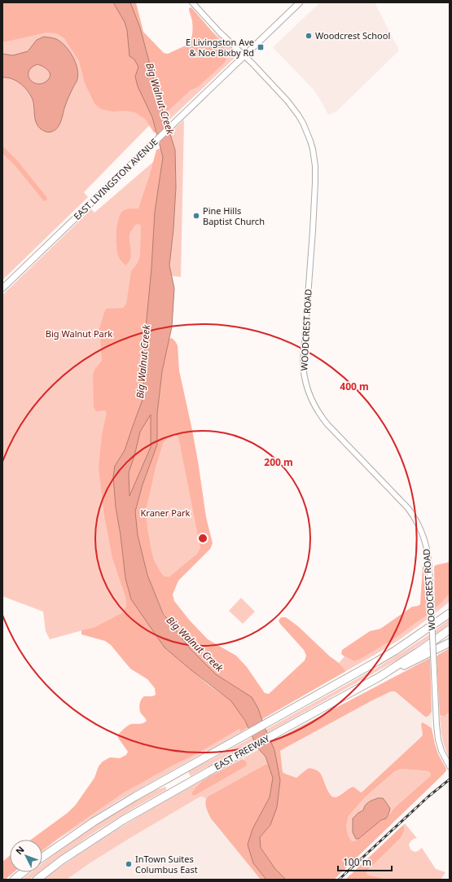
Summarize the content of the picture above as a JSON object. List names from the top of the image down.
{
  "streets": {
    "highway": ["EAST FREEWAY"],
    "main road": ["EAST LIVINGSTON AVENUE"],
    "street": ["WOODCREST ROAD"]
  },
  "crossings": [
    ["EAST LIVINGSTON AVENUE", "WOODCREST ROAD"]
  ],
  "water": ["Big Walnut Creek"],
  "parks": ["Big Walnut Park", "Kraner Park"],
  "places": {
    "other": ["Woodcrest School", "Pine Hills Baptist Church", "InTown Suites Columbus East"],
    "transit": ["E Livingston Ave & Noe Bixby Rd"]
  },
  "scale_bar": "100 m",
  "north": "top left",
  "rings": ["400 m", "200 m"]
}
